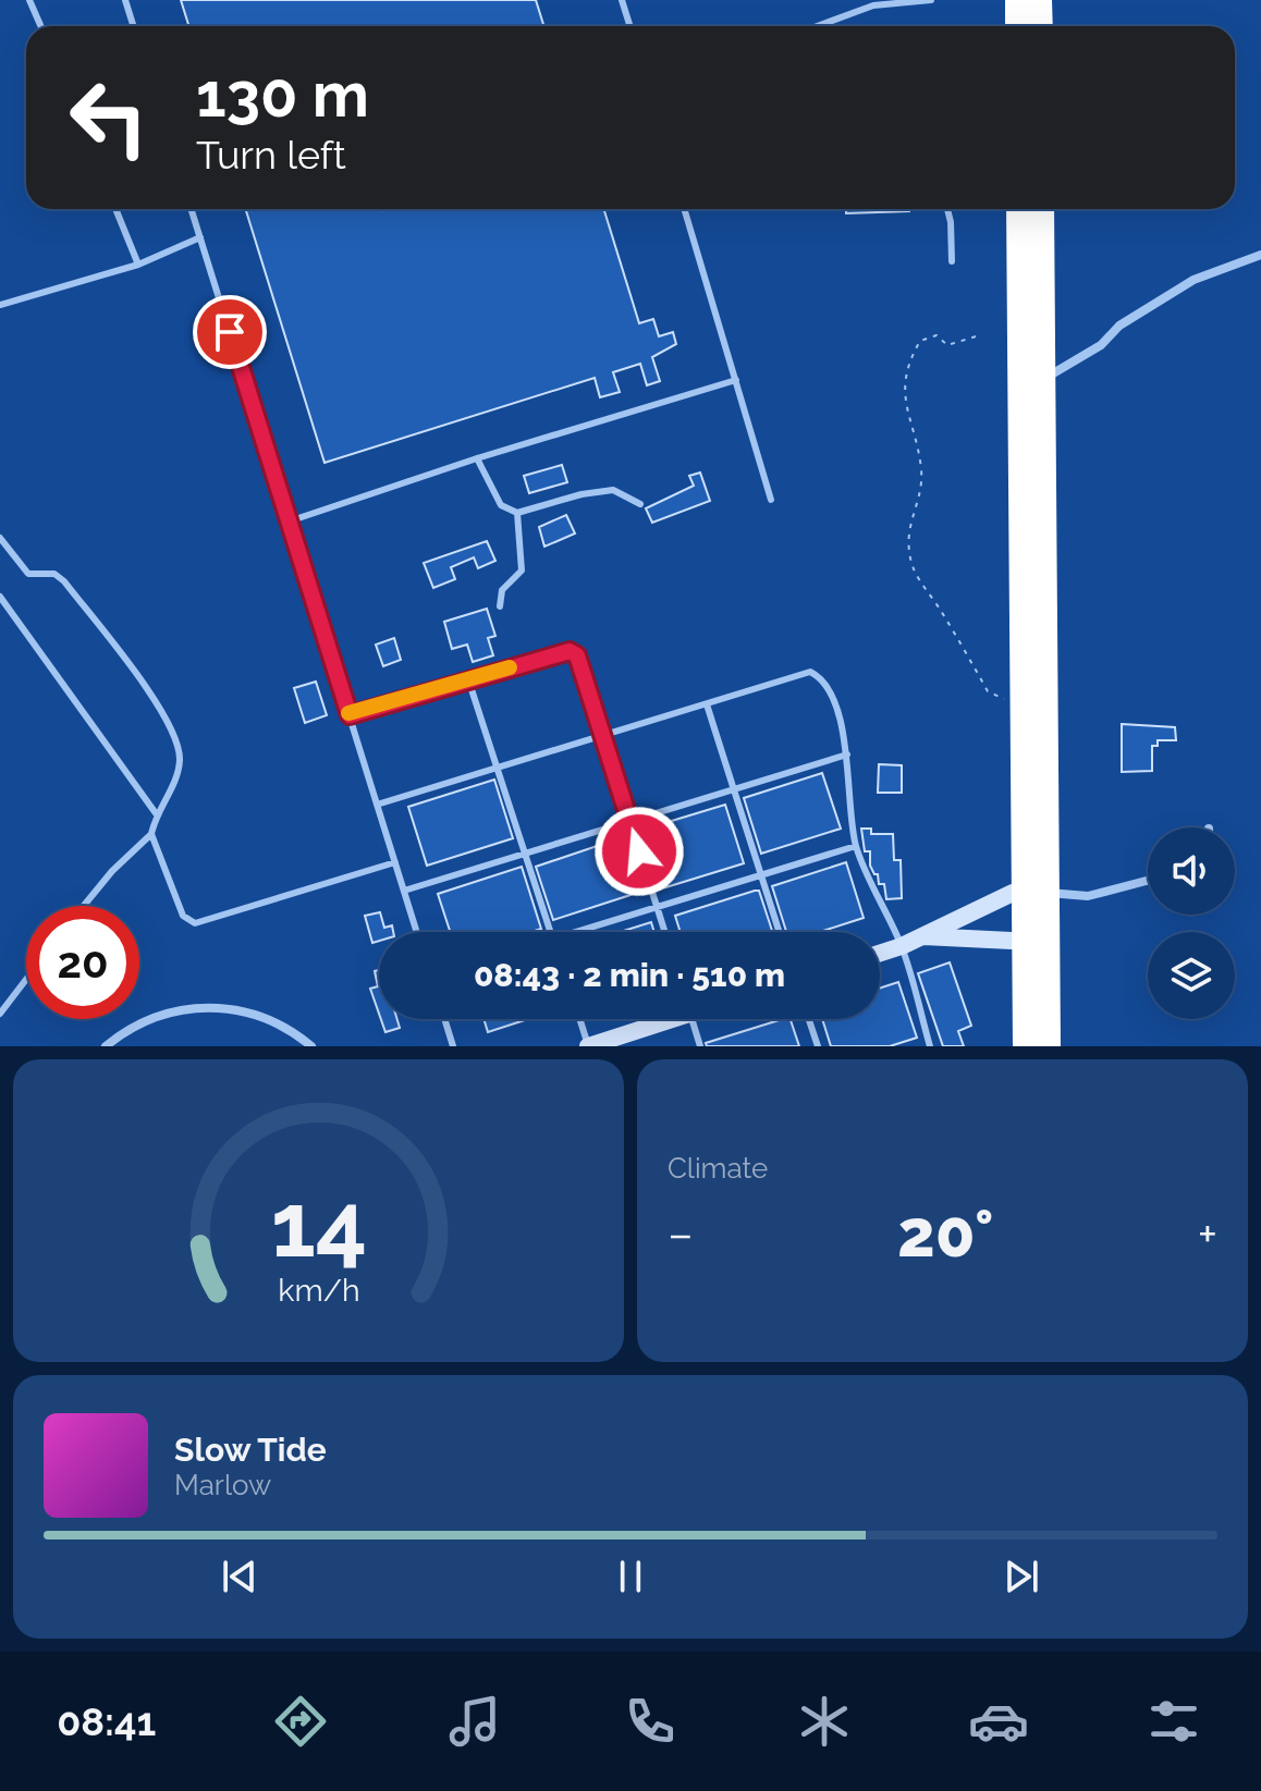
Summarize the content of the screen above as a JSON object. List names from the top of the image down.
{
  "page": {
    "turn": ["130 m", "Turn left"],
    "limit": "20",
    "trip": "08:43 · 2 min · 510 m",
    "tile": "Climate",
    "heat": ["−", "20°", "+"],
    "song": ["Slow Tide", "Marlow"],
    "tabs": "08:41",
    "gauge": ["14", "km/h"]
  }
}
